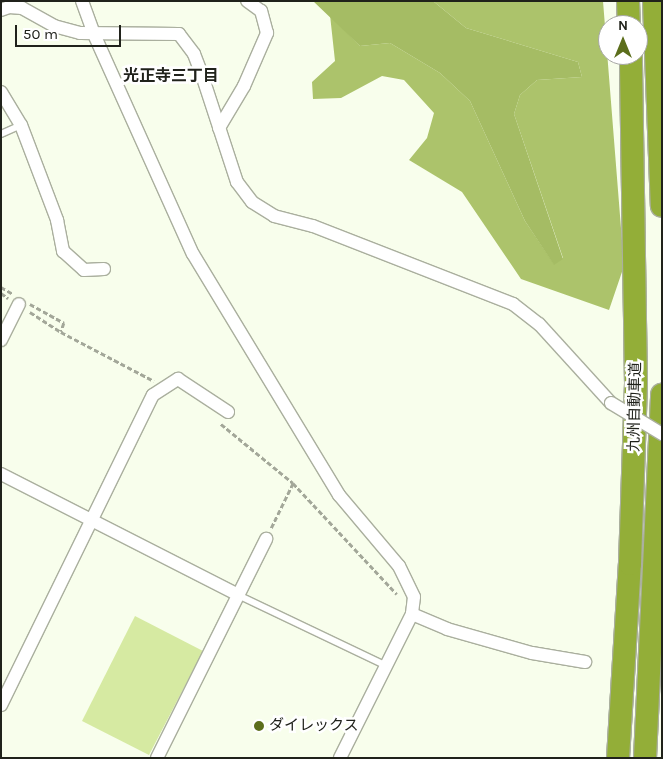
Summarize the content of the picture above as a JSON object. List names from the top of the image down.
{
  "streets": {
    "highway": ["九州自動車道"]
  },
  "districts": ["光正寺三丁目"],
  "places": ["ダイレックス"],
  "scale_bar": "50 m",
  "north": "top"
}
